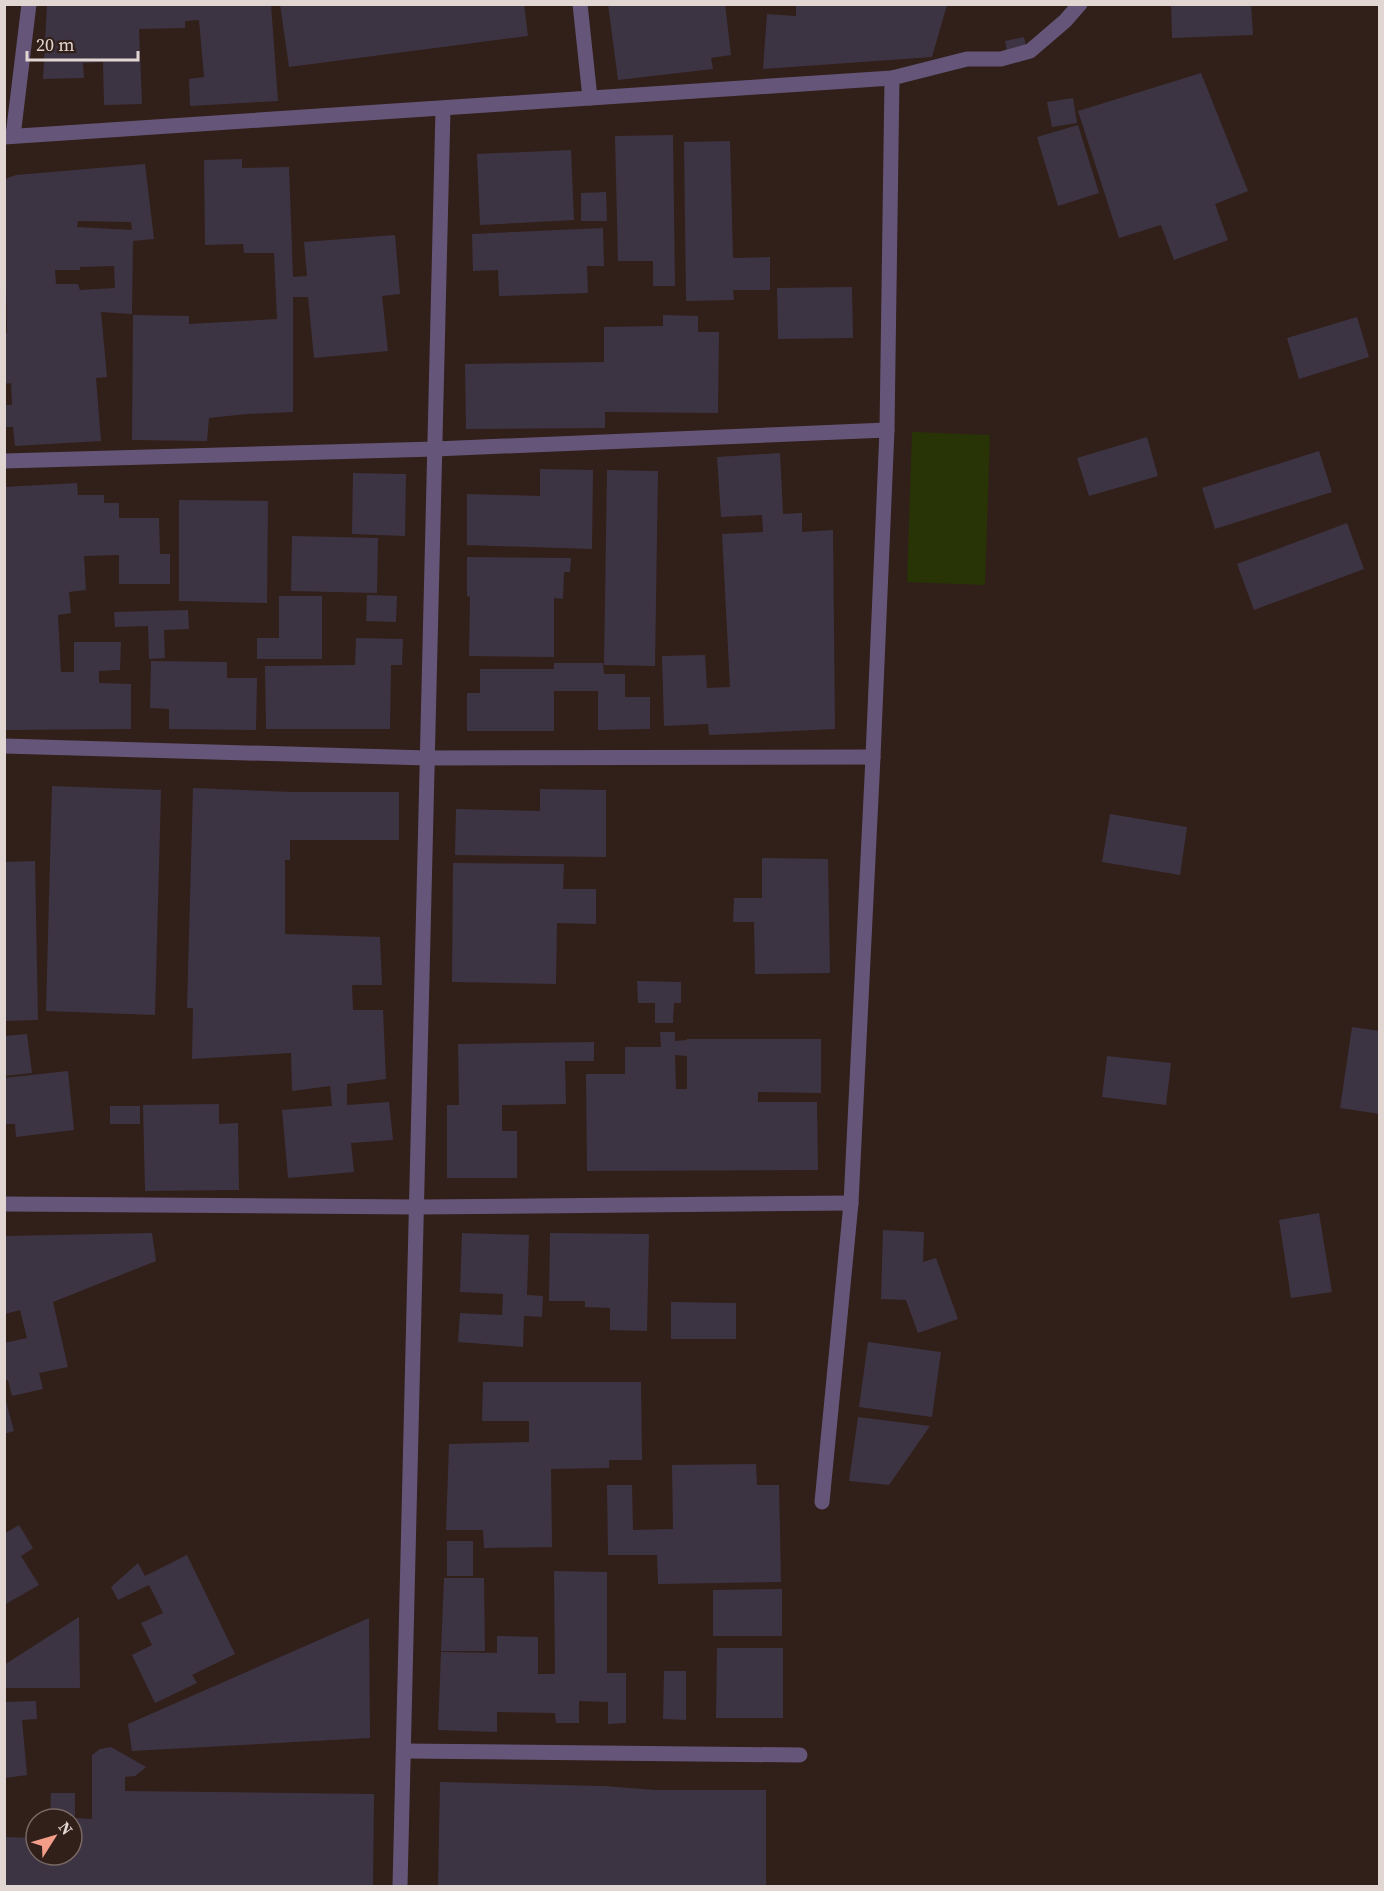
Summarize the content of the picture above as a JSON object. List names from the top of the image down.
{
  "scale_bar": "20 m",
  "north": "top right"
}
